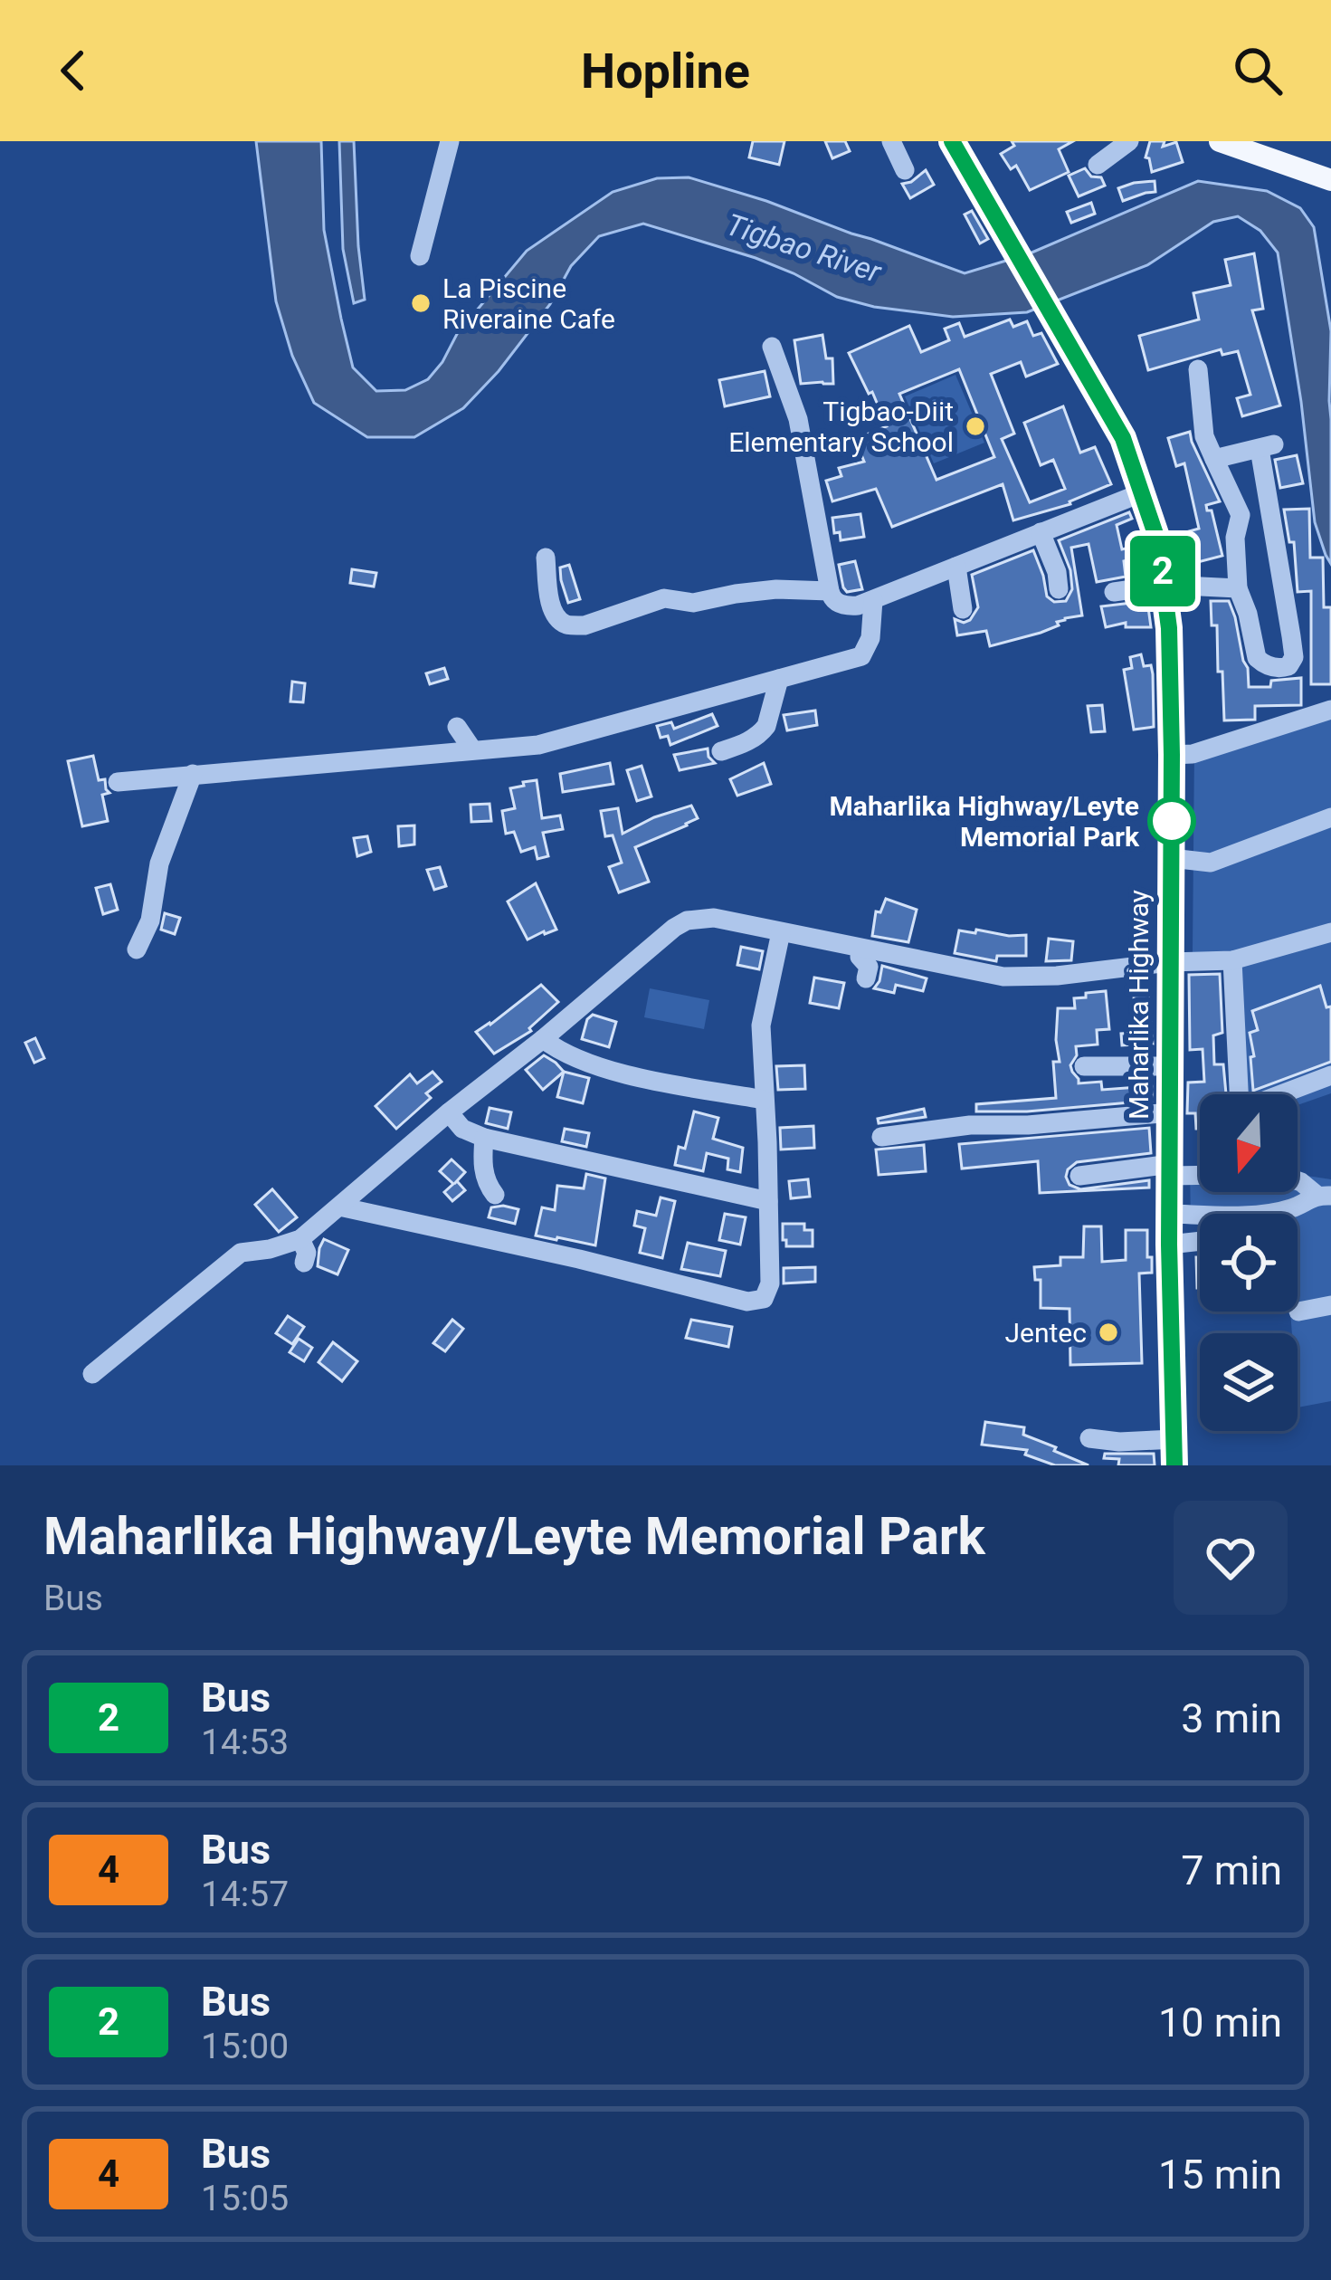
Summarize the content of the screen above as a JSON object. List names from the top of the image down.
{
  "streets": {
    "highway": ["Maharlika Highway"]
  },
  "water": ["Tigbao River"],
  "places": [
    "La Piscine Riveraine Cafe",
    "Tigbao-Diit Elementary School",
    "Maharlika Highway/Leyte Memorial Park",
    "Jentec"
  ],
  "lines": ["bus line 2"],
  "north": "bottom",
  "page": {
    "header": "Hopline",
    "on_map": "2",
    "heading": ["Maharlika Highway/Leyte Memorial Park", "Bus"],
    "list": [
      {
        "mark": "2",
        "name": "Bus",
        "note": "14:53",
        "value": "3 min"
      },
      {
        "mark": "4",
        "name": "Bus",
        "note": "14:57",
        "value": "7 min"
      },
      {
        "mark": "2",
        "name": "Bus",
        "note": "15:00",
        "value": "10 min"
      },
      {
        "mark": "4",
        "name": "Bus",
        "note": "15:05",
        "value": "15 min"
      }
    ]
  }
}
